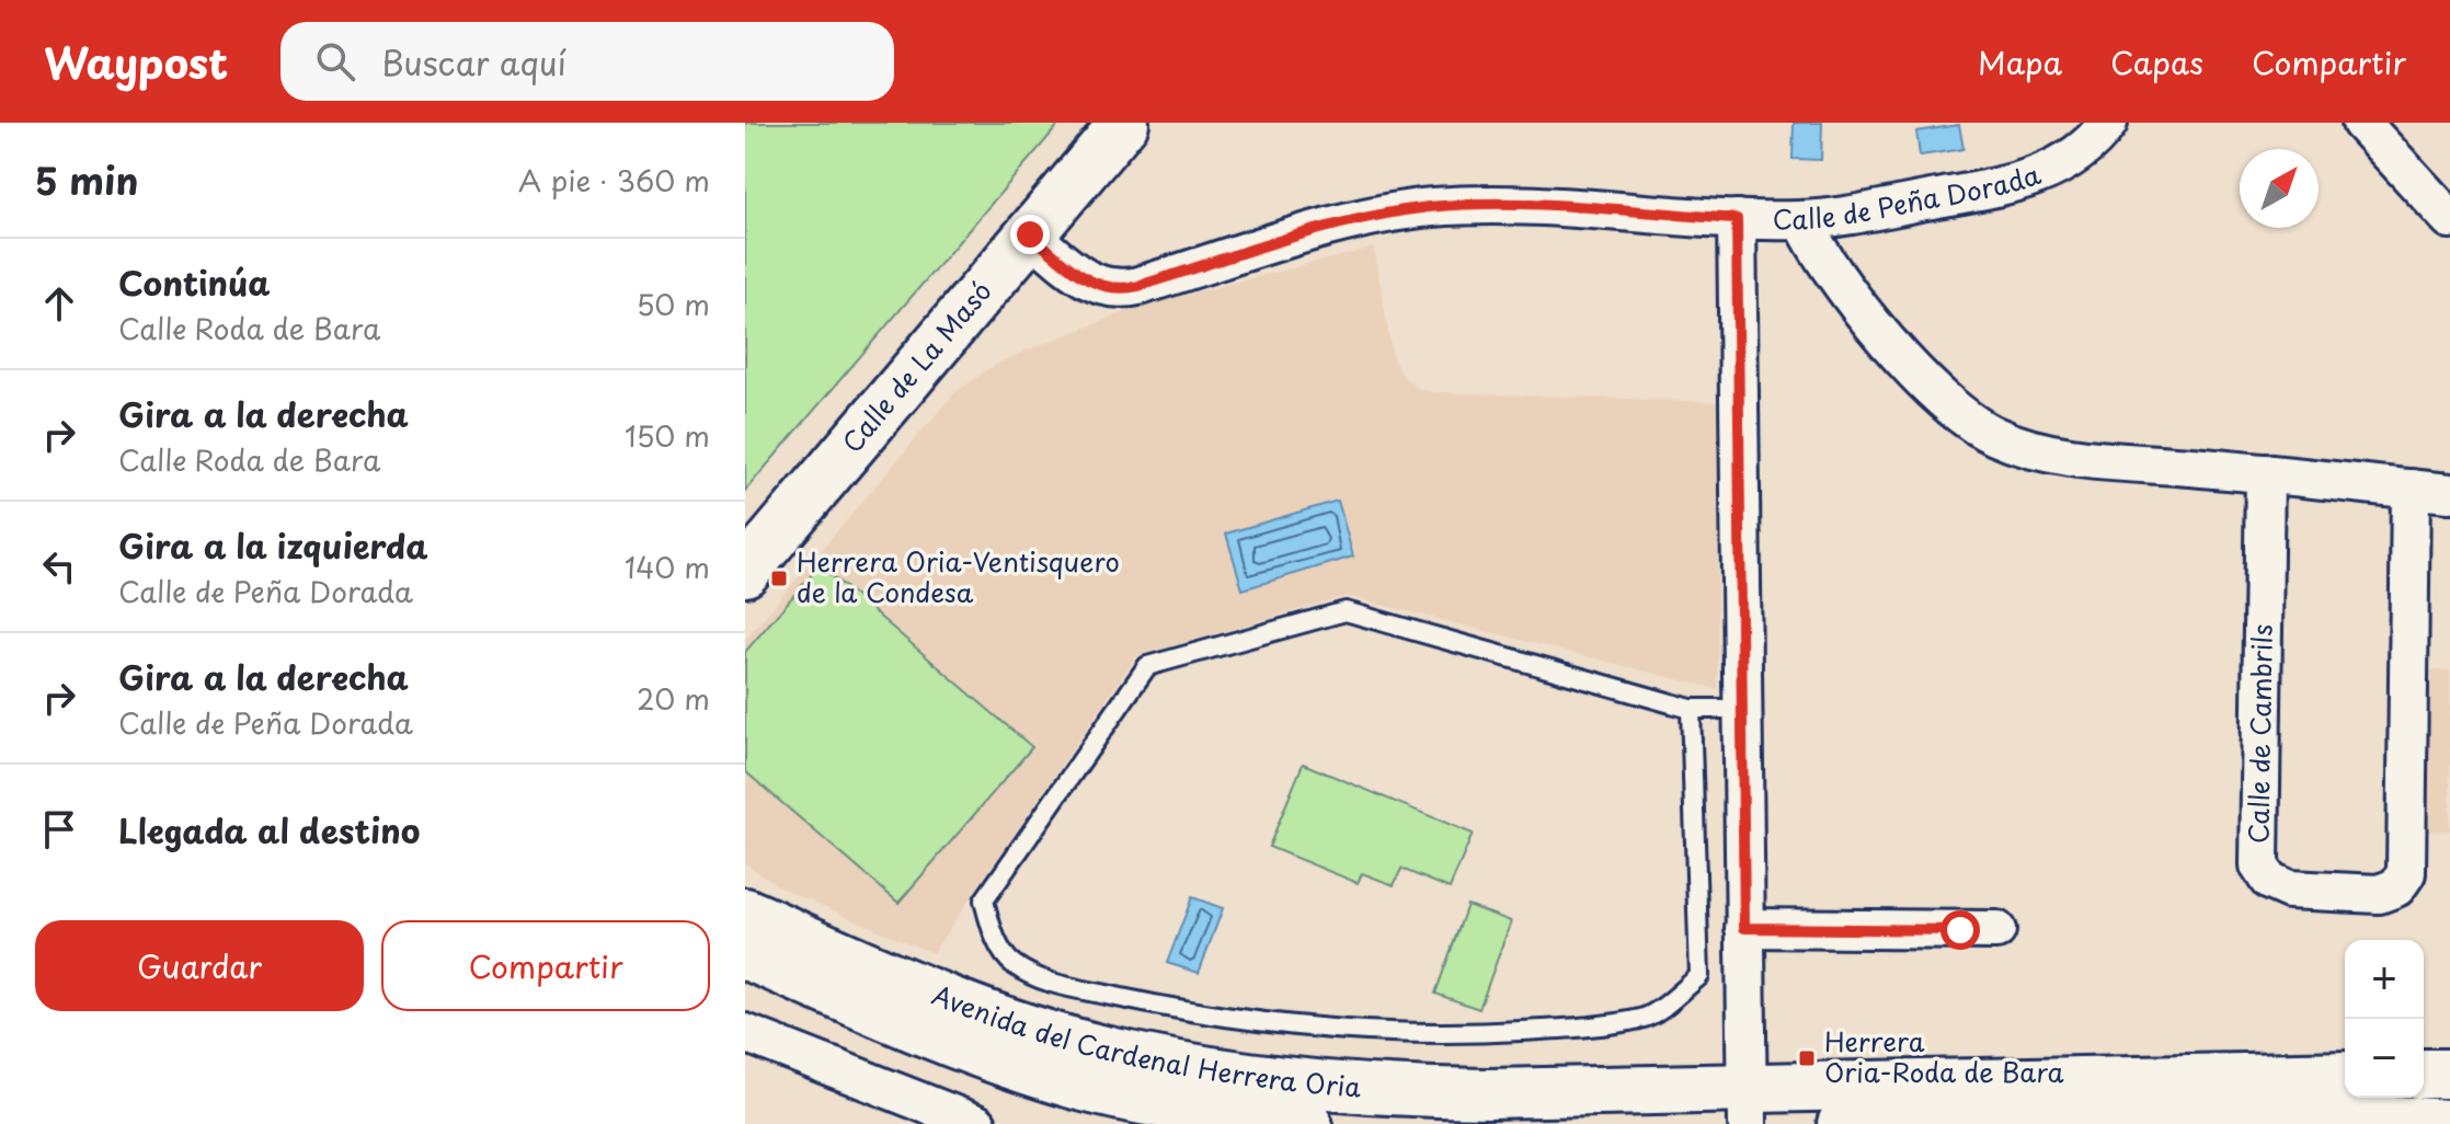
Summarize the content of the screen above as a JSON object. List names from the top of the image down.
{
  "streets": {
    "main road": ["Calle de La Masó", "Avenida del Cardenal Herrera Oria"],
    "street": ["Calle de Peña Dorada", "Calle de Cambrils"]
  },
  "crossings": [
    ["Calle de Peña Dorada", "Calle de La Masó"]
  ],
  "places": {
    "transit": ["Herrera Oria-Ventisquero de la Condesa", "Herrera Oria-Roda de Bara"]
  },
  "north": "top right",
  "page": {
    "header": "Waypost",
    "search": "Buscar aquí",
    "nav": ["Mapa", "Capas", "Compartir"],
    "heading": ["5 min", "A pie · 360 m"],
    "list": [
      ["Continúa", "Calle Roda de Bara", "50 m"],
      ["Gira a la derecha", "Calle Roda de Bara", "150 m"],
      ["Gira a la izquierda", "Calle de Peña Dorada", "140 m"],
      ["Gira a la derecha", "Calle de Peña Dorada", "20 m"],
      "Llegada al destino"
    ],
    "buttons": ["Guardar", "Compartir"],
    "map_buttons": ["+", "−"]
  }
}
